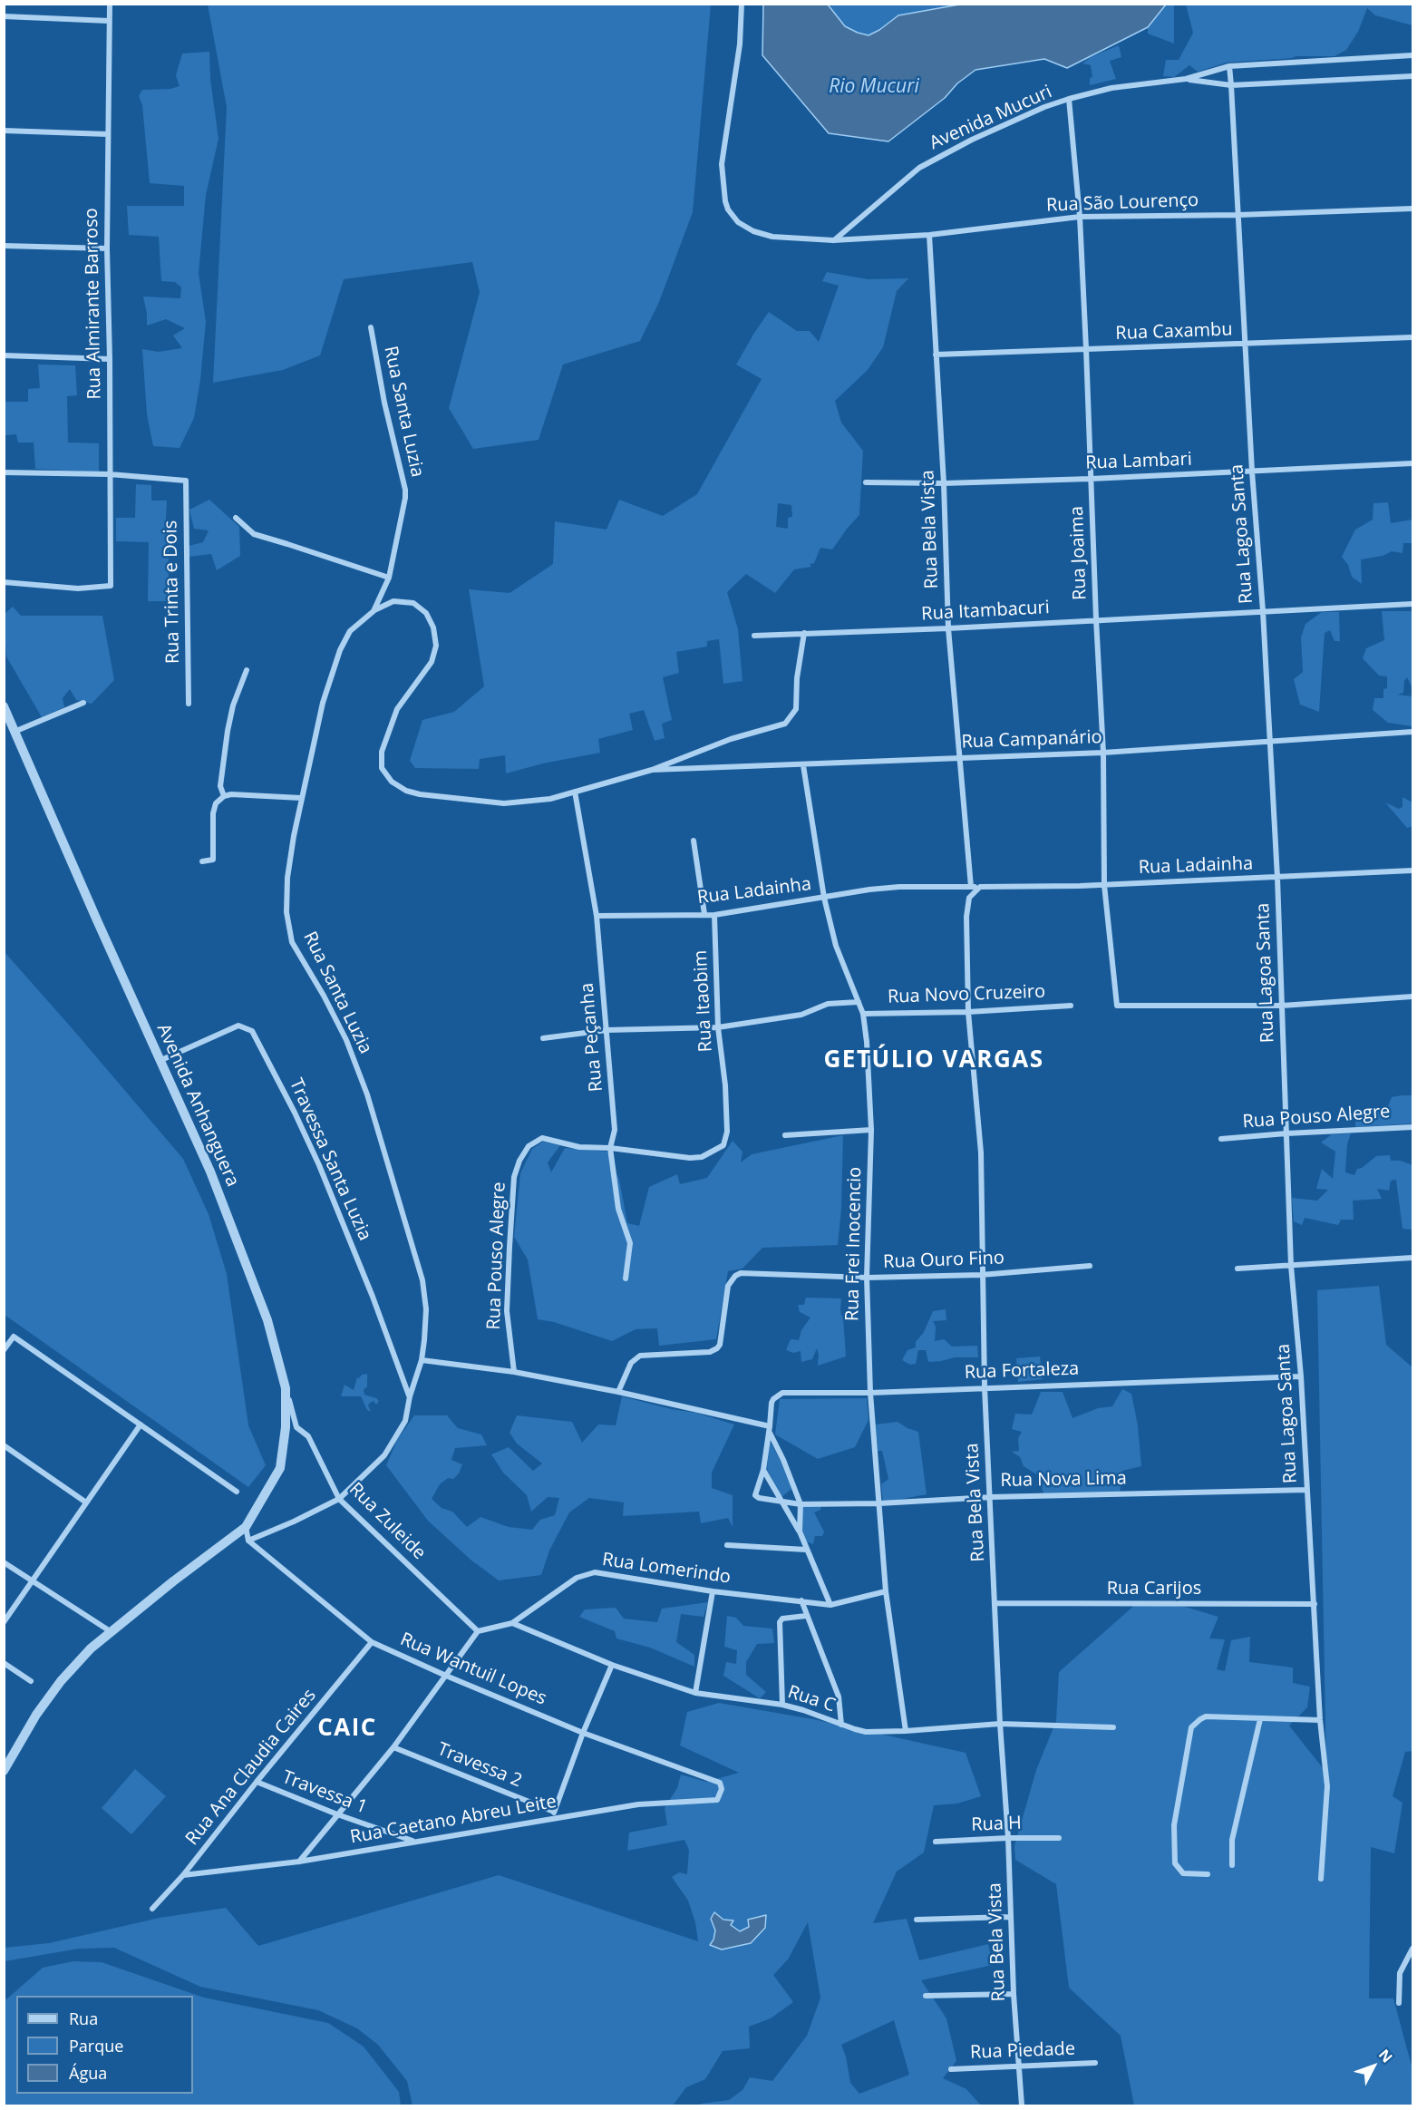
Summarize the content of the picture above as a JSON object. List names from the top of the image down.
{
  "streets": {
    "street": [
      "Avenida Mucuri",
      "Rua São Lourenço",
      "Rua Almirante Barroso",
      "Rua Caxambu",
      "Rua Santa Luzia",
      "Rua Lambari",
      "Rua Bela Vista",
      "Rua Lagoa Santa",
      "Rua Joaima",
      "Rua Trinta e Dois",
      "Rua Itambacuri",
      "Rua Campanário",
      "Rua Ladainha",
      "Rua Novo Cruzeiro",
      "Rua Itaobim",
      "Rua Peçanha",
      "Avenida Anhanguera",
      "Rua Pouso Alegre",
      "Travessa Santa Luzia",
      "Rua Frei Inocencio",
      "Rua Ouro Fino",
      "Rua Fortaleza",
      "Rua Nova Lima",
      "Rua Zuleide",
      "Rua Lomerindo",
      "Rua Carijos",
      "Rua Wantuil Lopes",
      "Rua C",
      "Travessa 2",
      "Rua Ana Claudia Caires",
      "Travessa 1",
      "Rua Caetano Abreu Leite",
      "Rua H",
      "Rua Piedade"
    ]
  },
  "crossings": [
    ["Avenida Mucuri", "Rua São Lourenço"],
    ["Avenida Mucuri", "Rua Lagoa Santa"],
    ["Avenida Mucuri", "Rua Joaima"],
    ["Rua São Lourenço", "Rua Bela Vista"],
    ["Rua São Lourenço", "Rua Lagoa Santa"],
    ["Rua São Lourenço", "Rua Joaima"],
    ["Rua Almirante Barroso", "Rua Trinta e Dois"],
    ["Rua Caxambu", "Rua Bela Vista"],
    ["Rua Caxambu", "Rua Lagoa Santa"],
    ["Rua Caxambu", "Rua Joaima"],
    ["Rua Santa Luzia", "Rua Campanário"],
    ["Rua Santa Luzia", "Travessa Santa Luzia"],
    ["Rua Santa Luzia", "Rua Zuleide"],
    ["Rua Santa Luzia", "Rua Wantuil Lopes"],
    ["Rua Lambari", "Rua Bela Vista"],
    ["Rua Lambari", "Rua Lagoa Santa"],
    ["Rua Lambari", "Rua Joaima"],
    ["Rua Bela Vista", "Rua Itambacuri"],
    ["Rua Bela Vista", "Rua Campanário"],
    ["Rua Bela Vista", "Rua Ladainha"],
    ["Rua Bela Vista", "Rua Novo Cruzeiro"],
    ["Rua Bela Vista", "Rua Ouro Fino"],
    ["Rua Bela Vista", "Rua Fortaleza"],
    ["Rua Bela Vista", "Rua Nova Lima"],
    ["Rua Bela Vista", "Rua Carijos"],
    ["Rua Bela Vista", "Rua C"],
    ["Rua Bela Vista", "Rua H"],
    ["Rua Bela Vista", "Rua Piedade"],
    ["Rua Lagoa Santa", "Rua Joaima"],
    ["Rua Lagoa Santa", "Rua Itambacuri"],
    ["Rua Lagoa Santa", "Rua Campanário"],
    ["Rua Lagoa Santa", "Rua Ladainha"],
    ["Rua Lagoa Santa", "Rua Pouso Alegre"],
    ["Rua Lagoa Santa", "Rua Fortaleza"],
    ["Rua Lagoa Santa", "Rua Nova Lima"],
    ["Rua Lagoa Santa", "Rua Carijos"],
    ["Rua Joaima", "Rua Itambacuri"],
    ["Rua Joaima", "Rua Campanário"],
    ["Rua Joaima", "Rua Ladainha"],
    ["Rua Itambacuri", "Rua Campanário"],
    ["Rua Campanário", "Rua Peçanha"],
    ["Rua Campanário", "Rua Frei Inocencio"],
    ["Rua Ladainha", "Rua Itaobim"],
    ["Rua Ladainha", "Rua Peçanha"],
    ["Rua Ladainha", "Rua Frei Inocencio"],
    ["Rua Novo Cruzeiro", "Rua Frei Inocencio"],
    ["Rua Itaobim", "Rua Pouso Alegre"],
    ["Rua Peçanha", "Rua Pouso Alegre"],
    ["Avenida Anhanguera", "Travessa Santa Luzia"],
    ["Avenida Anhanguera", "Rua Zuleide"],
    ["Rua Frei Inocencio", "Rua Ouro Fino"],
    ["Rua Frei Inocencio", "Rua Fortaleza"],
    ["Rua Frei Inocencio", "Rua Nova Lima"],
    ["Rua Frei Inocencio", "Rua C"],
    ["Rua Fortaleza", "Rua Nova Lima"],
    ["Rua Zuleide", "Rua Lomerindo"],
    ["Rua Lomerindo", "Rua C"],
    ["Rua Wantuil Lopes", "Rua Ana Claudia Caires"],
    ["Rua Wantuil Lopes", "Rua Caetano Abreu Leite"],
    ["Rua Ana Claudia Caires", "Travessa 1"],
    ["Rua Ana Claudia Caires", "Rua Caetano Abreu Leite"],
    ["Travessa 1", "Rua Caetano Abreu Leite"]
  ],
  "districts": ["GETÚLIO VARGAS", "CAIC"],
  "water": ["Rio Mucuri"],
  "legend": ["Rua", "Parque", "Água"],
  "north": "top right"
}
